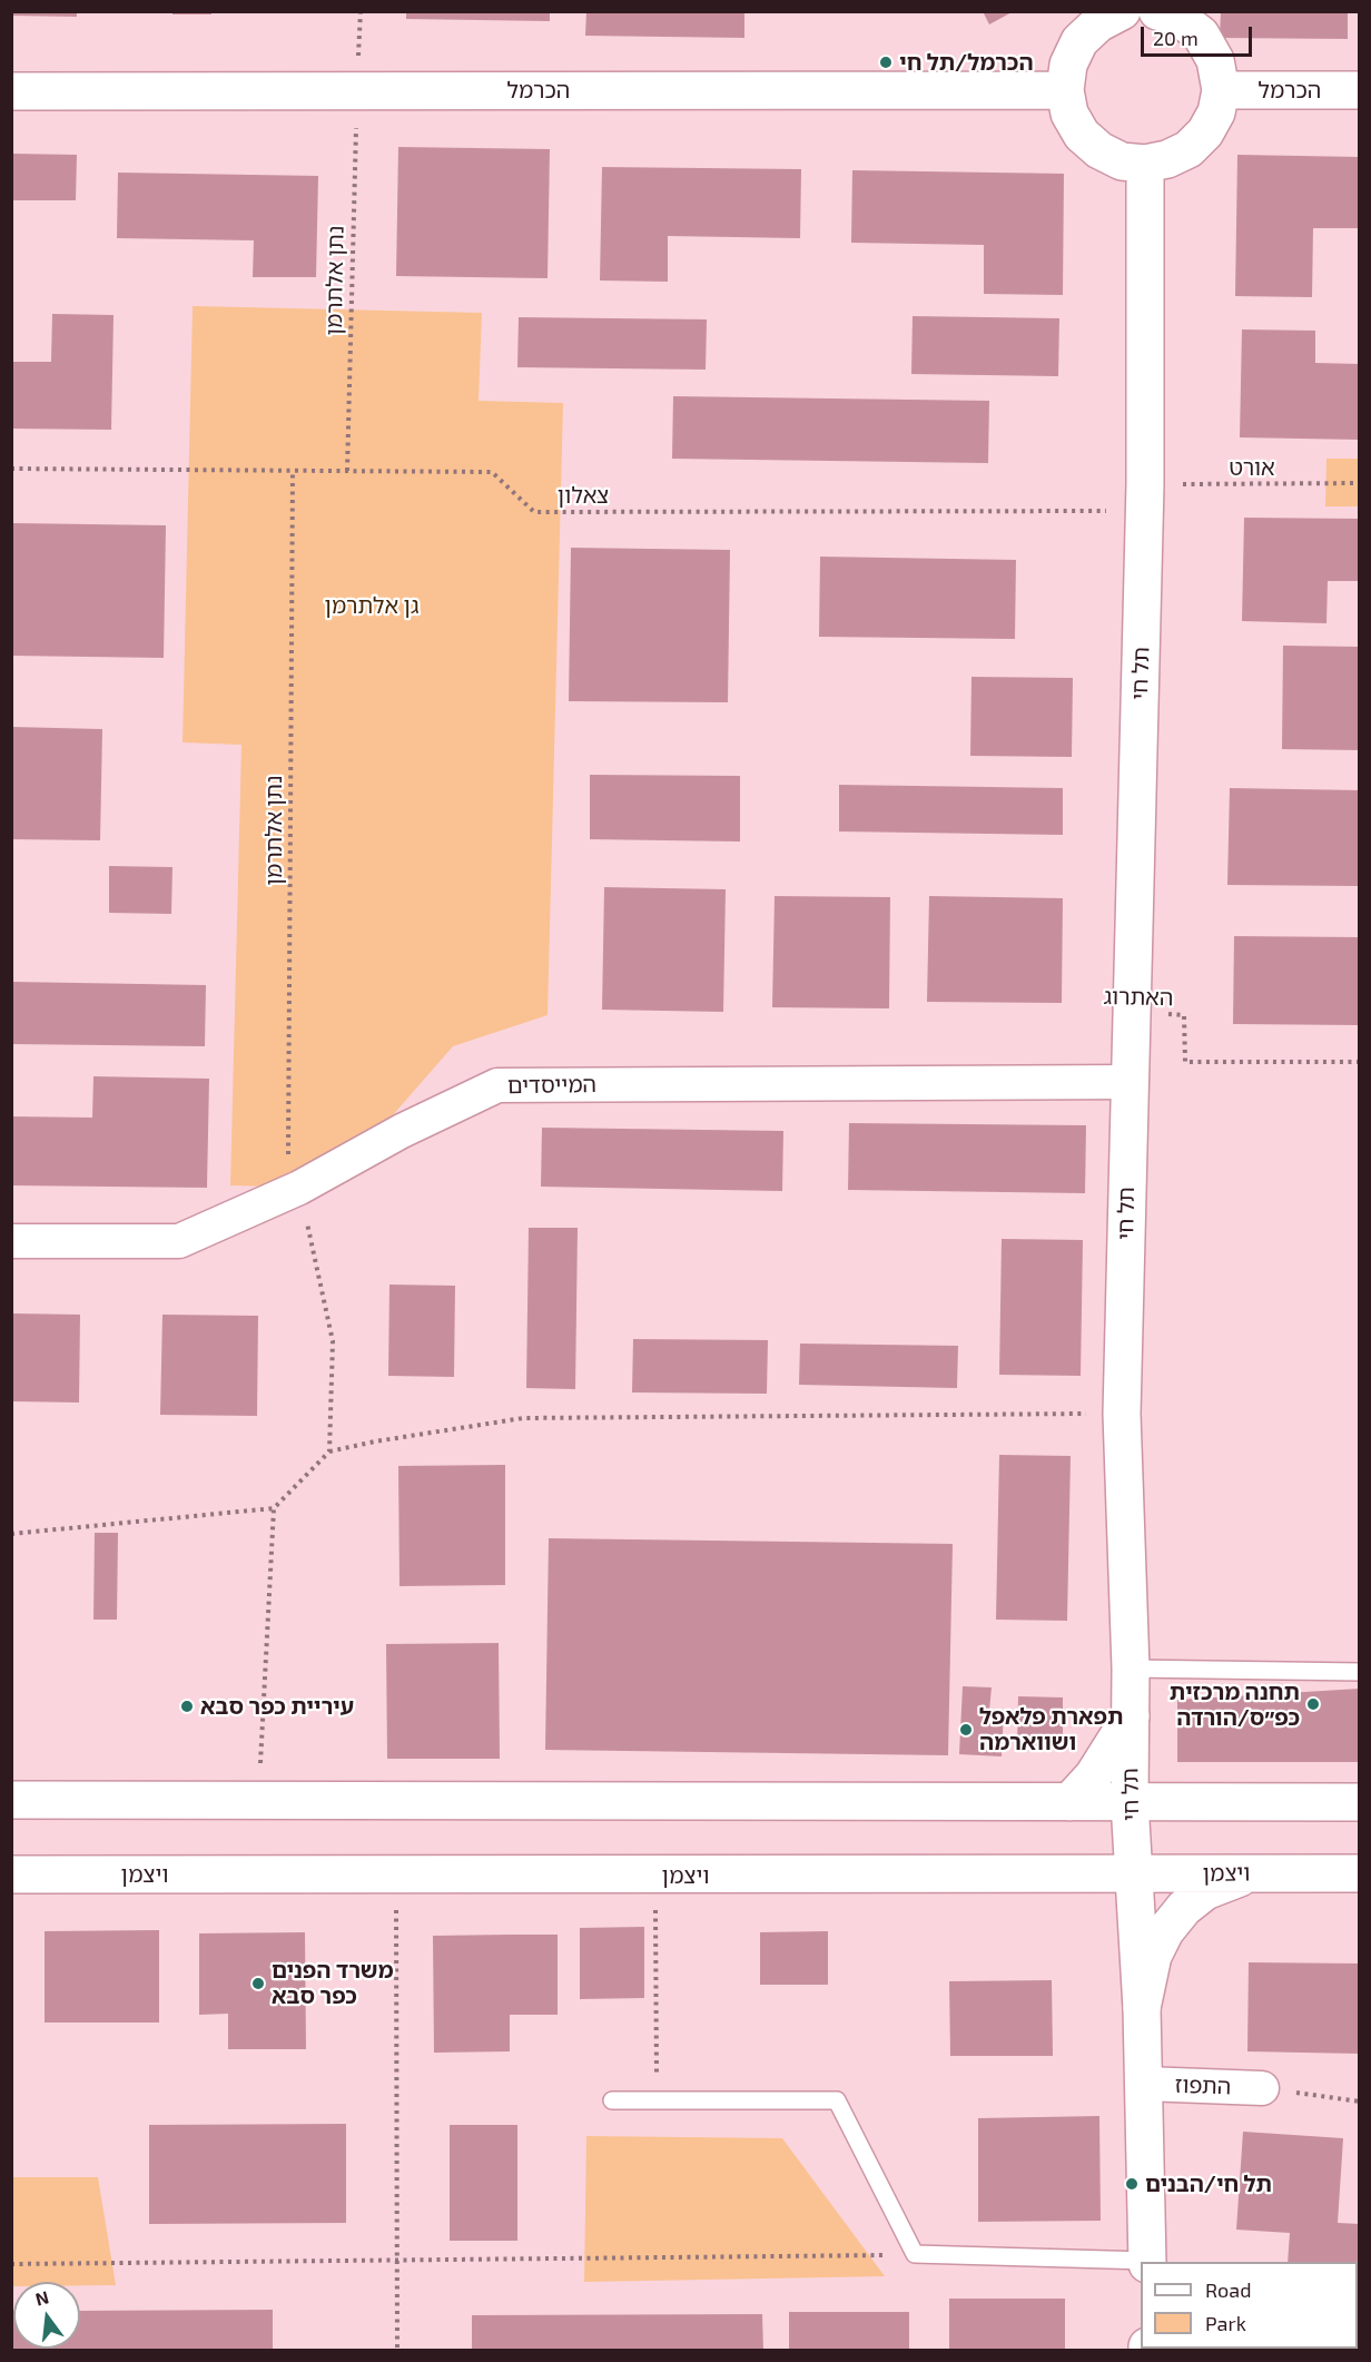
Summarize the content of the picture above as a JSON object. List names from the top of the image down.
{
  "streets": {
    "street": [
      "הכרמל",
      "תל חי",
      "המייסדים",
      "ויצמן",
      "התפוז"
    ],
    "path": [
      "נתן אלתרמן",
      "אורט",
      "צאלון",
      "האתרוג"
    ]
  },
  "crossings": [
    ["הכרמל", "נתן אלתרמן"],
    ["נתן אלתרמן", "צאלון"],
    ["נתן אלתרמן", "המייסדים"],
    ["אורט", "תל חי"],
    ["תל חי", "האתרוג"],
    ["תל חי", "המייסדים"],
    ["תל חי", "ויצמן"],
    ["תל חי", "התפוז"]
  ],
  "parks": ["גן אלתרמן"],
  "places": [
    "הכרמל/תל חי",
    "תחנה מרכזית כפ״ס/הורדה",
    "עיריית כפר סבא",
    "תפארת פלאפל ושווארמה",
    "משרד הפנים כפר סבא",
    "תל חי/הבנים"
  ],
  "legend": ["Road", "Park"],
  "scale_bar": "20 m",
  "north": "top"
}
